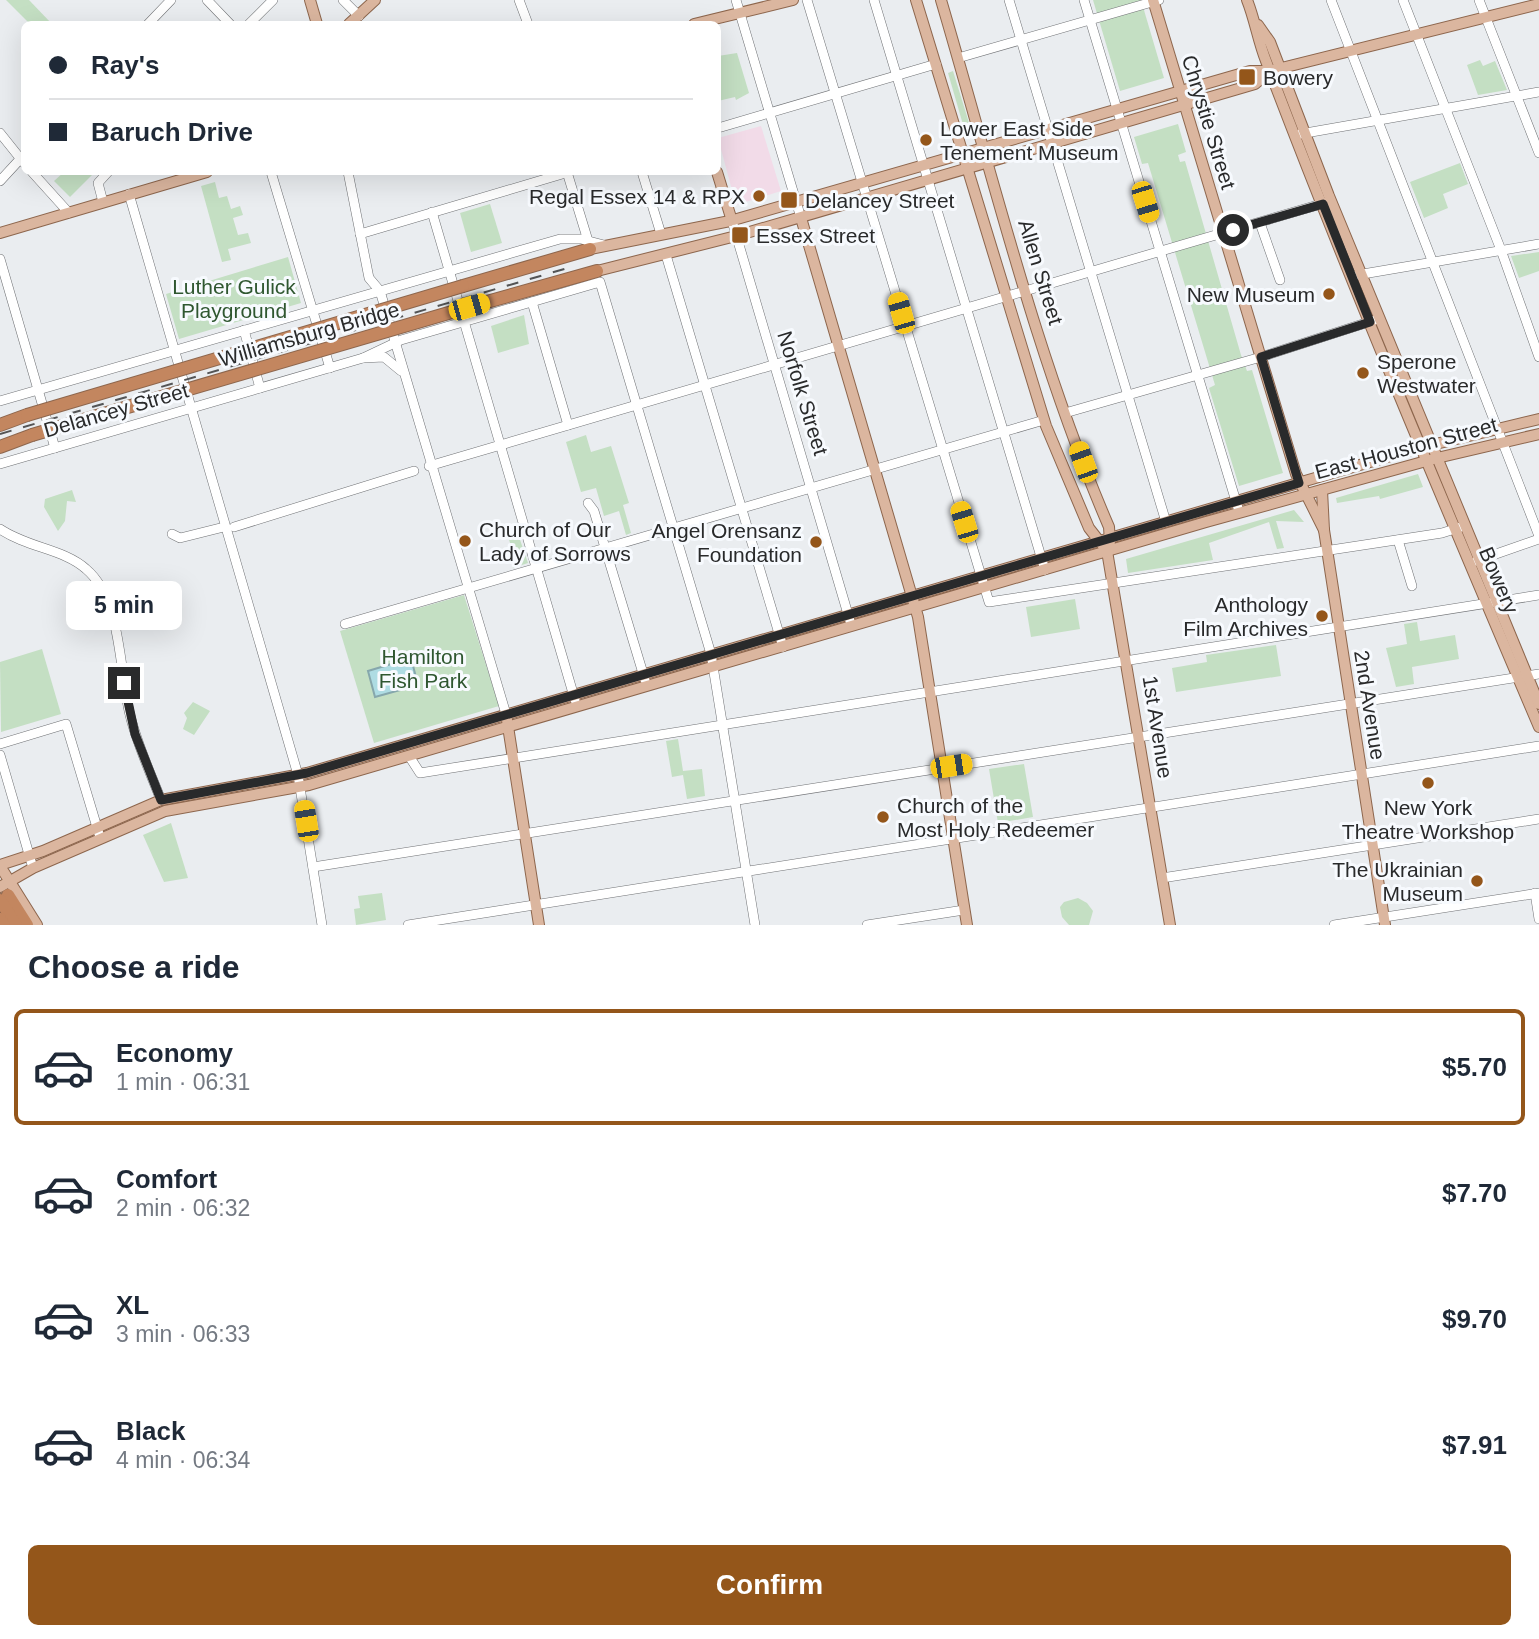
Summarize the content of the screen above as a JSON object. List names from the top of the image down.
{
  "streets": {
    "highway": ["Williamsburg Bridge"],
    "main road": [
      "Chrystie Street",
      "Allen Street",
      "Norfolk Street",
      "Delancey Street",
      "East Houston Street",
      "Bowery",
      "2nd Avenue",
      "1st Avenue"
    ]
  },
  "crossings": [
    ["Chrystie Street", "Delancey Street"],
    ["Chrystie Street", "East Houston Street"],
    ["Chrystie Street", "2nd Avenue"],
    ["Allen Street", "Delancey Street"],
    ["Allen Street", "East Houston Street"],
    ["Williamsburg Bridge", "Delancey Street"],
    ["Norfolk Street", "Delancey Street"],
    ["Norfolk Street", "East Houston Street"],
    ["Delancey Street", "Bowery"],
    ["East Houston Street", "Bowery"],
    ["East Houston Street", "2nd Avenue"],
    ["East Houston Street", "1st Avenue"]
  ],
  "parks": ["Luther Gulick Playground", "Hamilton Fish Park"],
  "places": {
    "transit": ["Bowery", "Delancey Street", "Essex Street"],
    "other": [
      "Lower East Side Tenement Museum",
      "Regal Essex 14 & RPX",
      "New Museum",
      "Sperone Westwater",
      "Church of Our Lady of Sorrows",
      "Angel Orensanz Foundation",
      "Anthology Film Archives",
      "New York Theatre Workshop",
      "Church of the Most Holy Redeemer",
      "The Ukrainian Museum"
    ]
  },
  "page": {
    "banner": ["Ray's", "Baruch Drive"],
    "bubble": "5 min",
    "heading": "Choose a ride",
    "list": [
      {
        "name": "Economy",
        "note": "1 min · 06:31",
        "value": "$5.70"
      },
      {
        "name": "Comfort",
        "note": "2 min · 06:32",
        "value": "$7.70"
      },
      {
        "name": "XL",
        "note": "3 min · 06:33",
        "value": "$9.70"
      },
      {
        "name": "Black",
        "note": "4 min · 06:34",
        "value": "$7.91"
      }
    ],
    "buttons": "Confirm"
  }
}
